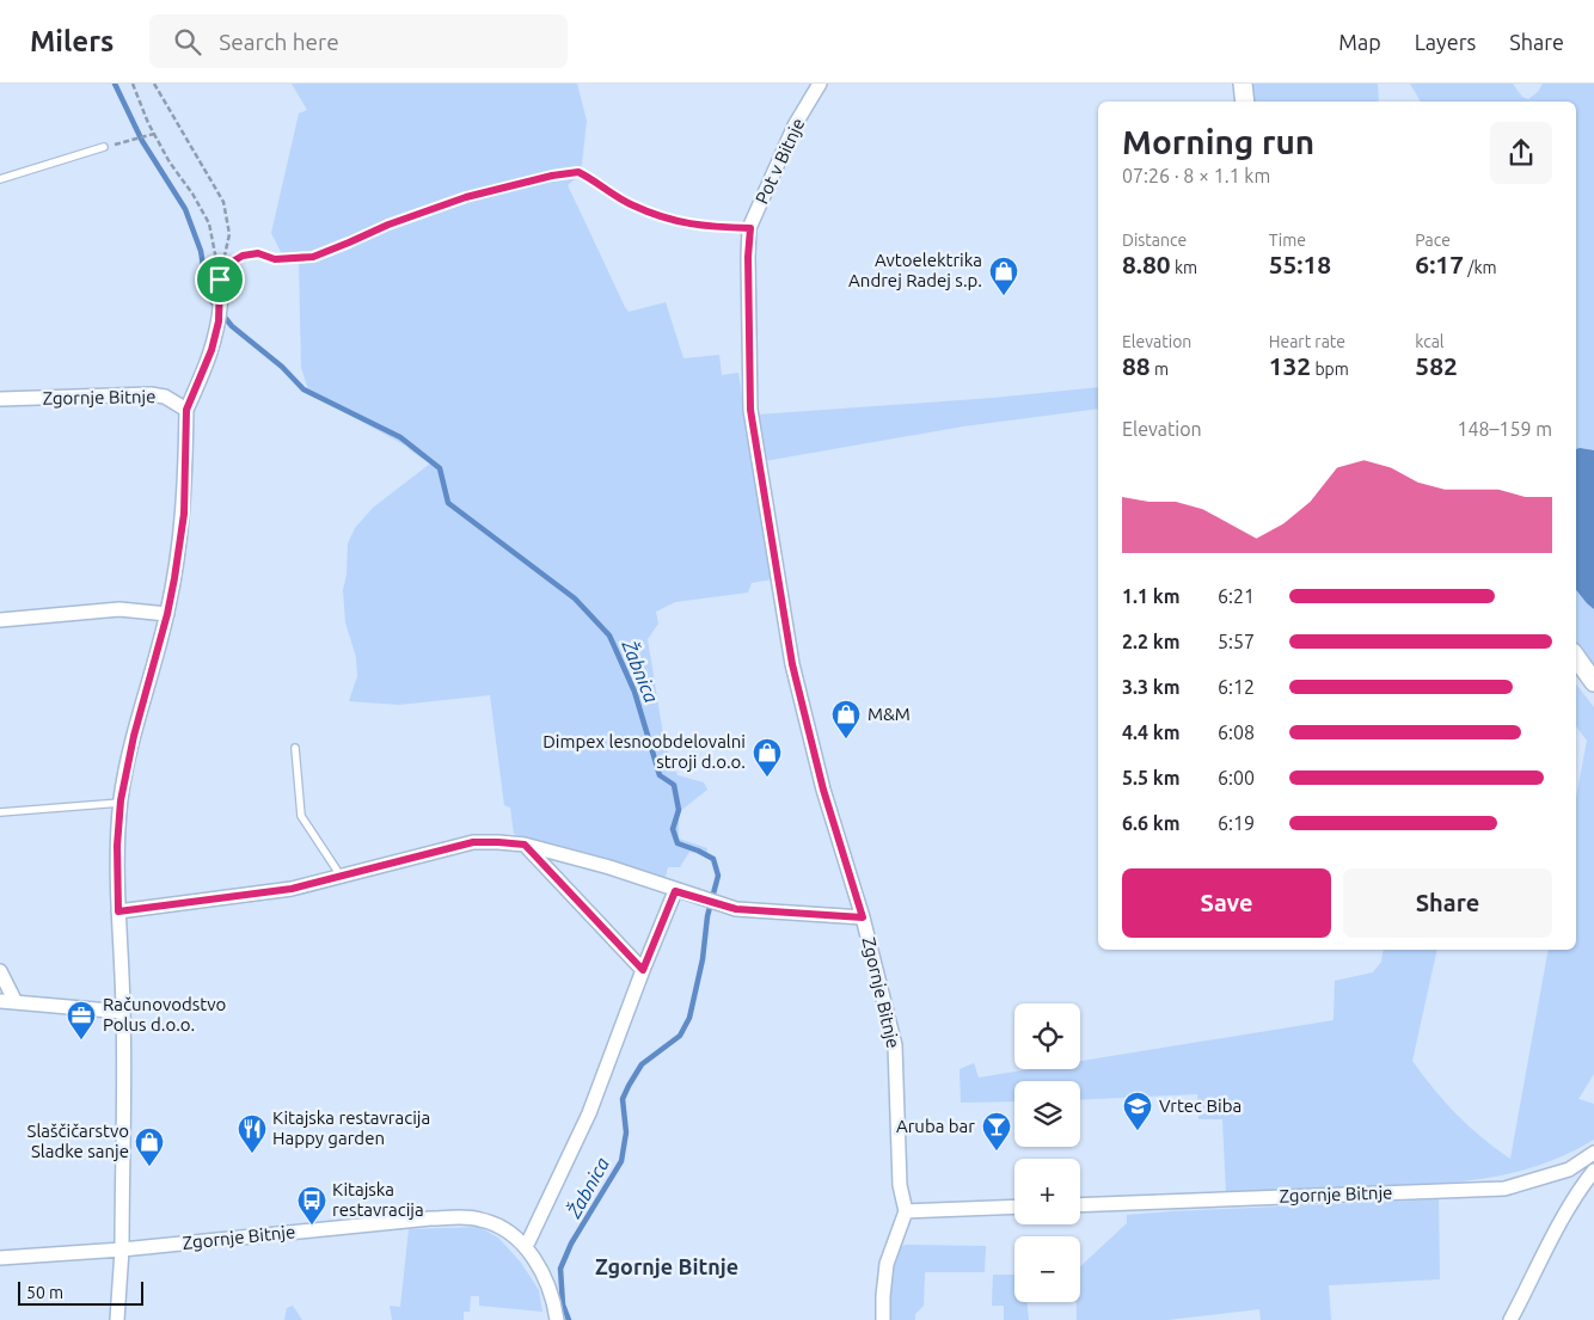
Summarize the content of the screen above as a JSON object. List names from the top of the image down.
{
  "streets": {
    "street": ["Pot v Bitnje", "Zgornje Bitnje"]
  },
  "crossings": [
    ["Pot v Bitnje", "Zgornje Bitnje"]
  ],
  "districts": ["Zgornje Bitnje"],
  "water": ["Žabnica"],
  "places": {
    "shop": [
      "Avtoelektrika Andrej Radej s.p.",
      "M&M",
      "Dimpex lesnoobdelovalni stroji d.o.o.",
      "Slaščičarstvo Sladke sanje"
    ],
    "office": ["Računovodstvo Polus d.o.o."],
    "school or university": ["Vrtec Biba"],
    "bar": ["Aruba bar"],
    "restaurant": ["Kitajska restavracija Happy garden"],
    "bus stop": ["Kitajska restavracija"]
  },
  "scale_bar": "50 m",
  "page": {
    "header": "Milers",
    "search": "Search here",
    "nav": ["Map", "Layers", "Share"],
    "heading": ["Morning run", "07:26 · 8 × 1.1 km"],
    "stats": [
      ["Distance", "8.80 km"],
      ["Time", "55:18"],
      ["Pace", "6:17 /km"],
      ["Elevation", "88 m"],
      ["Heart rate", "132 bpm"],
      ["kcal", "582"]
    ],
    "chart": ["Elevation", "148–159 m"],
    "list": [
      {
        "name": "1.1 km",
        "note": "6:21"
      },
      {
        "name": "2.2 km",
        "note": "5:57"
      },
      {
        "name": "3.3 km",
        "note": "6:12"
      },
      {
        "name": "4.4 km",
        "note": "6:08"
      },
      {
        "name": "5.5 km",
        "note": "6:00"
      },
      {
        "name": "6.6 km",
        "note": "6:19"
      }
    ],
    "buttons": ["Save", "Share"],
    "map_buttons": ["+", "−"],
    "scale": "50 m"
  }
}
